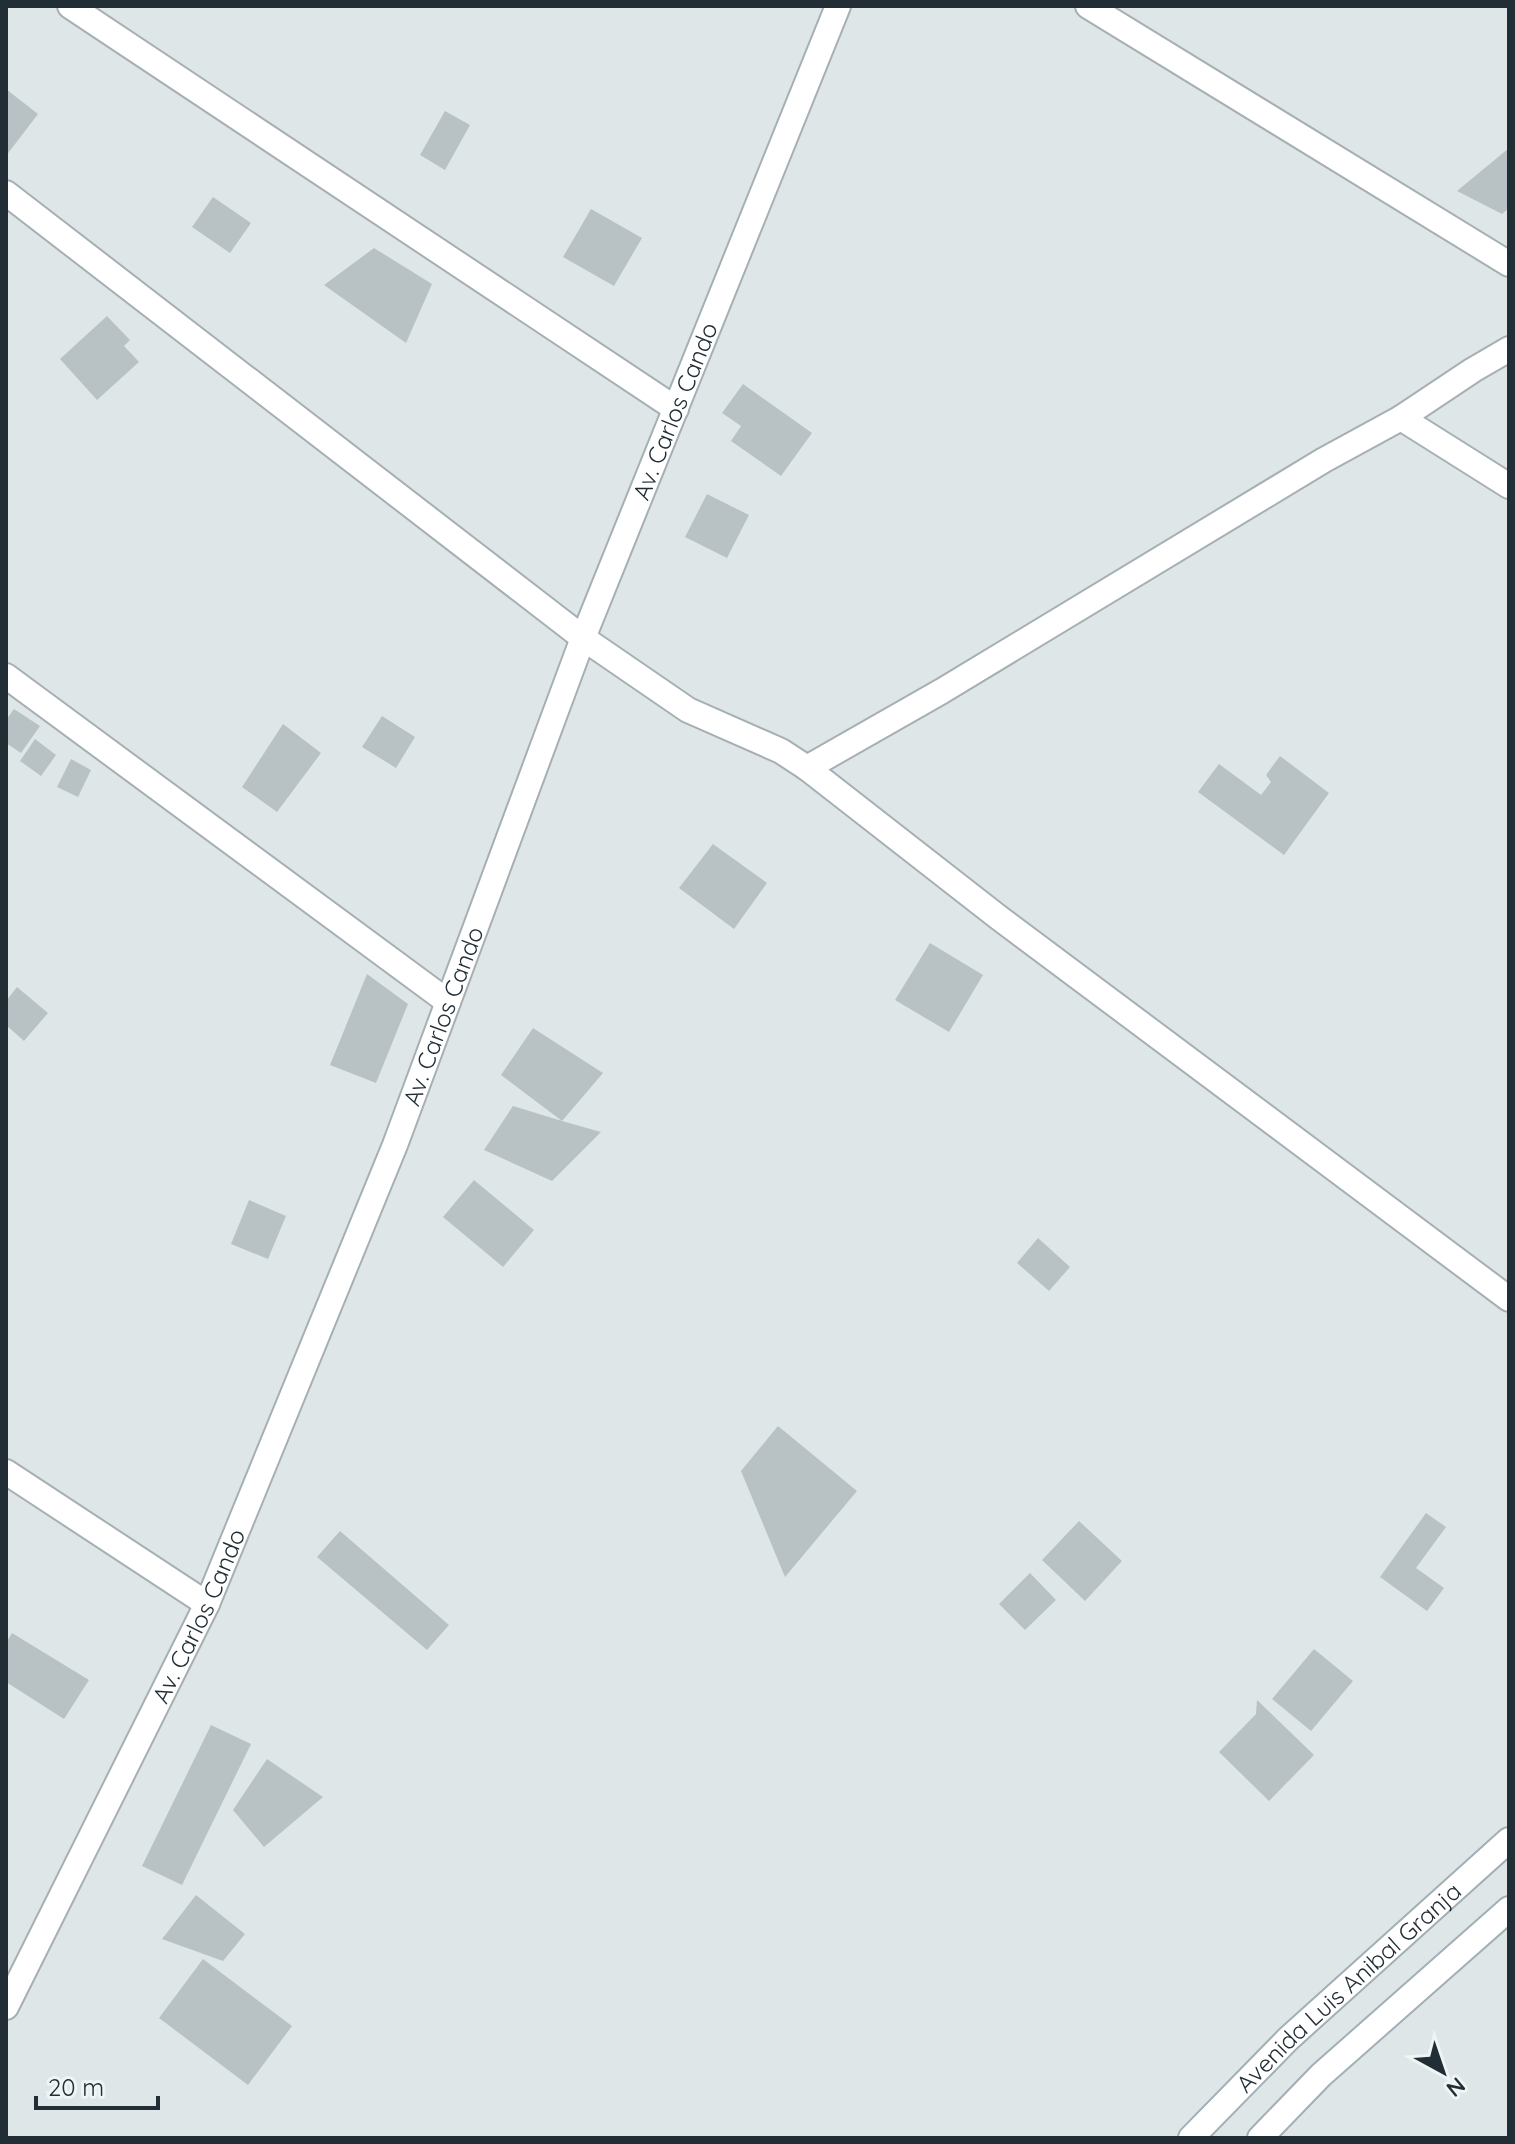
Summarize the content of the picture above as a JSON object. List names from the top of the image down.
{
  "streets": {
    "street": ["Av. Carlos Cando", "Avenida Luis Anibal Granja"]
  },
  "scale_bar": "20 m",
  "north": "bottom right"
}
